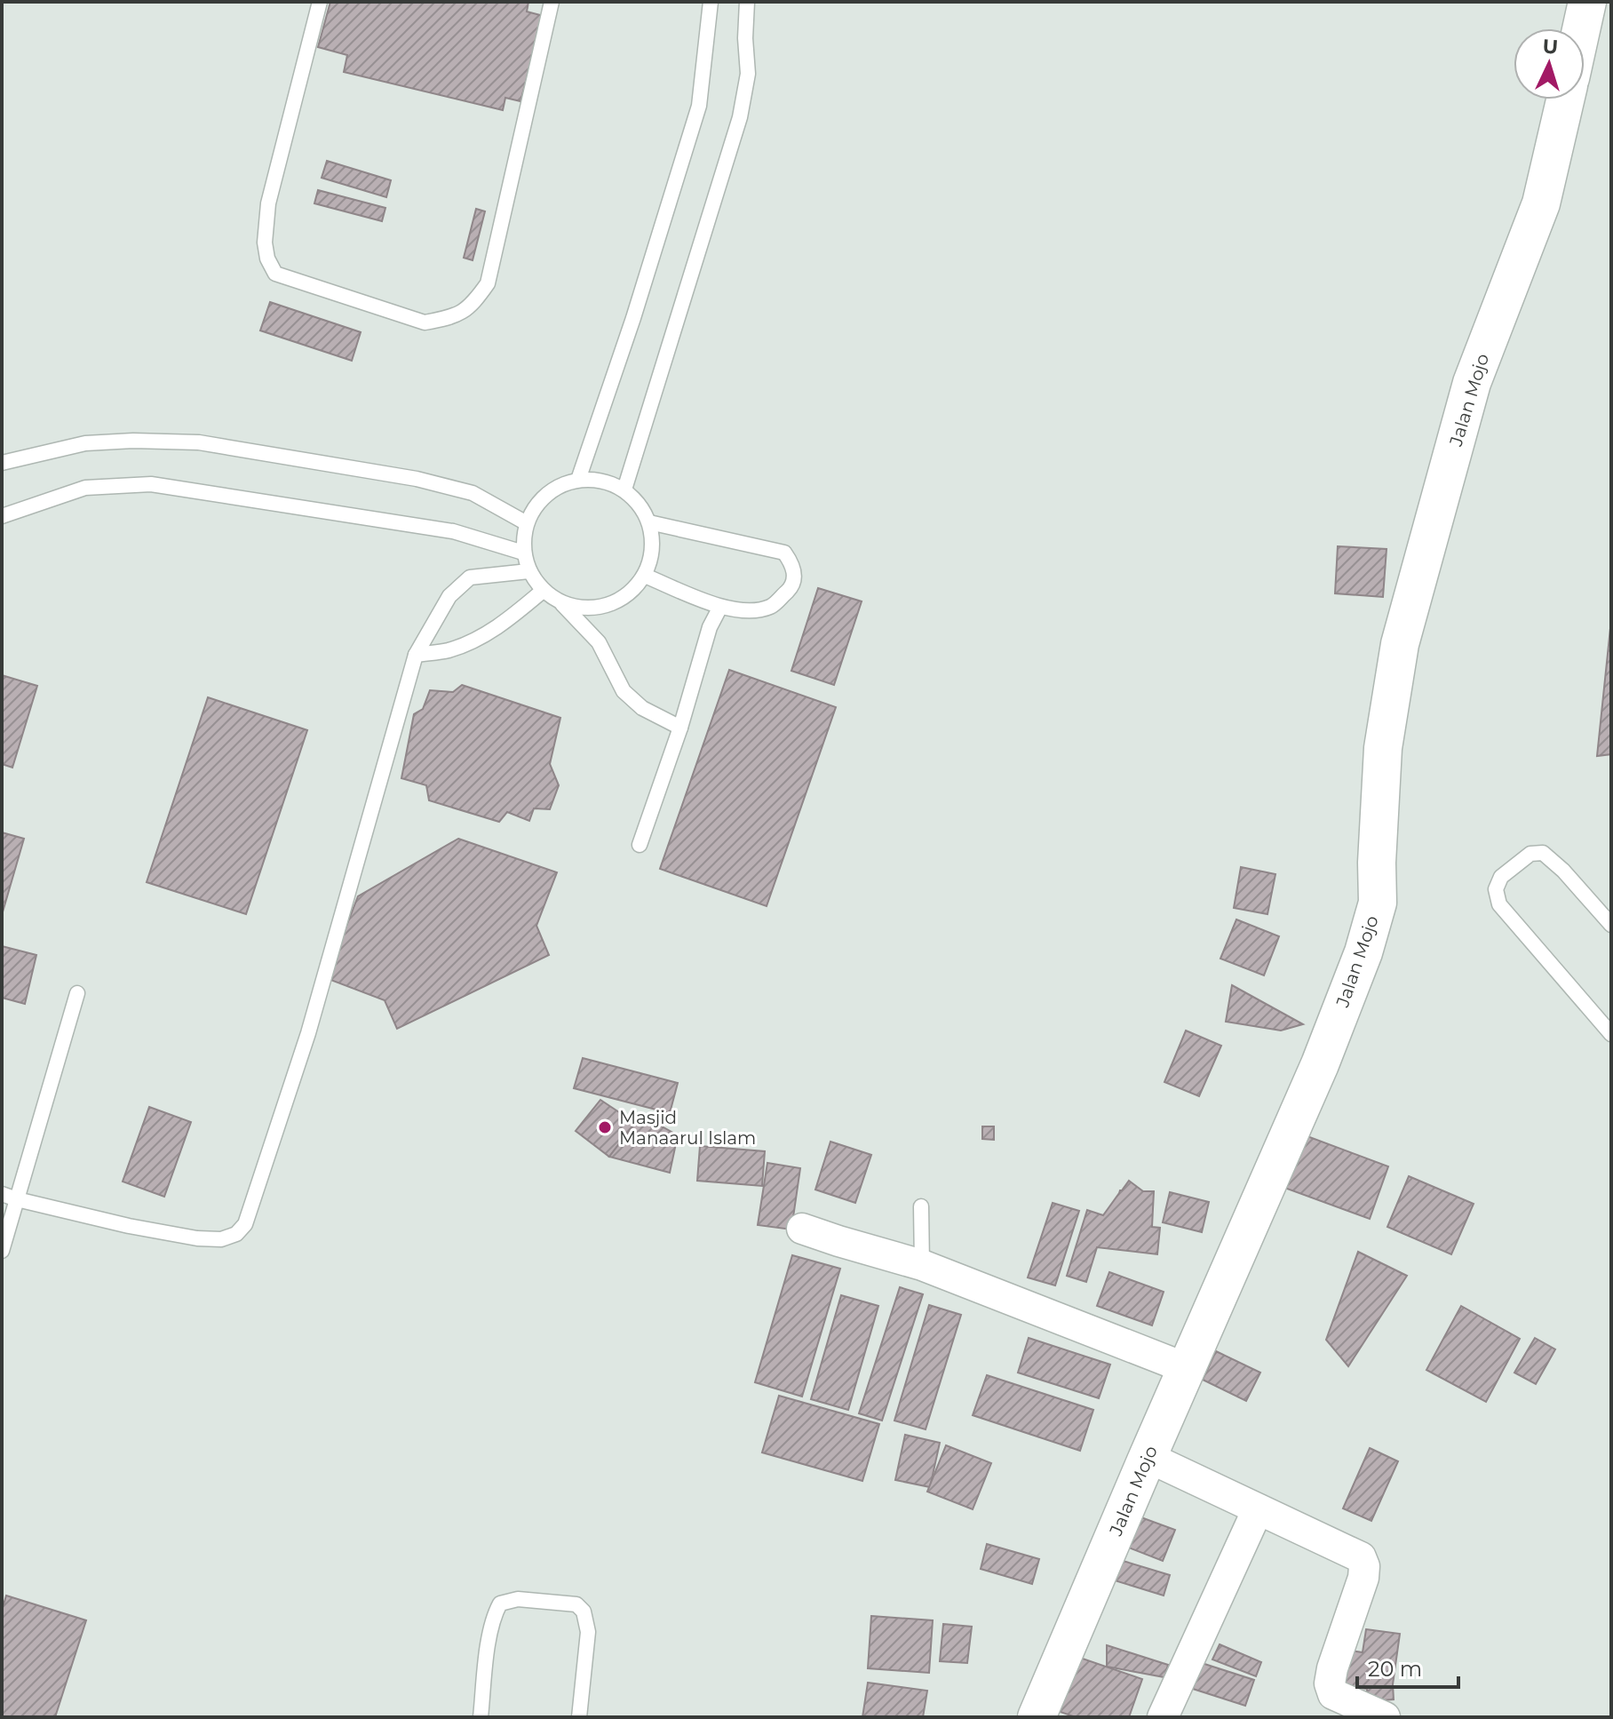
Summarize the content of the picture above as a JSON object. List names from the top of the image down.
{
  "streets": {
    "street": ["Jalan Mojo"]
  },
  "places": ["Masjid Manaarul Islam"],
  "scale_bar": "20 m",
  "north": "top"
}
